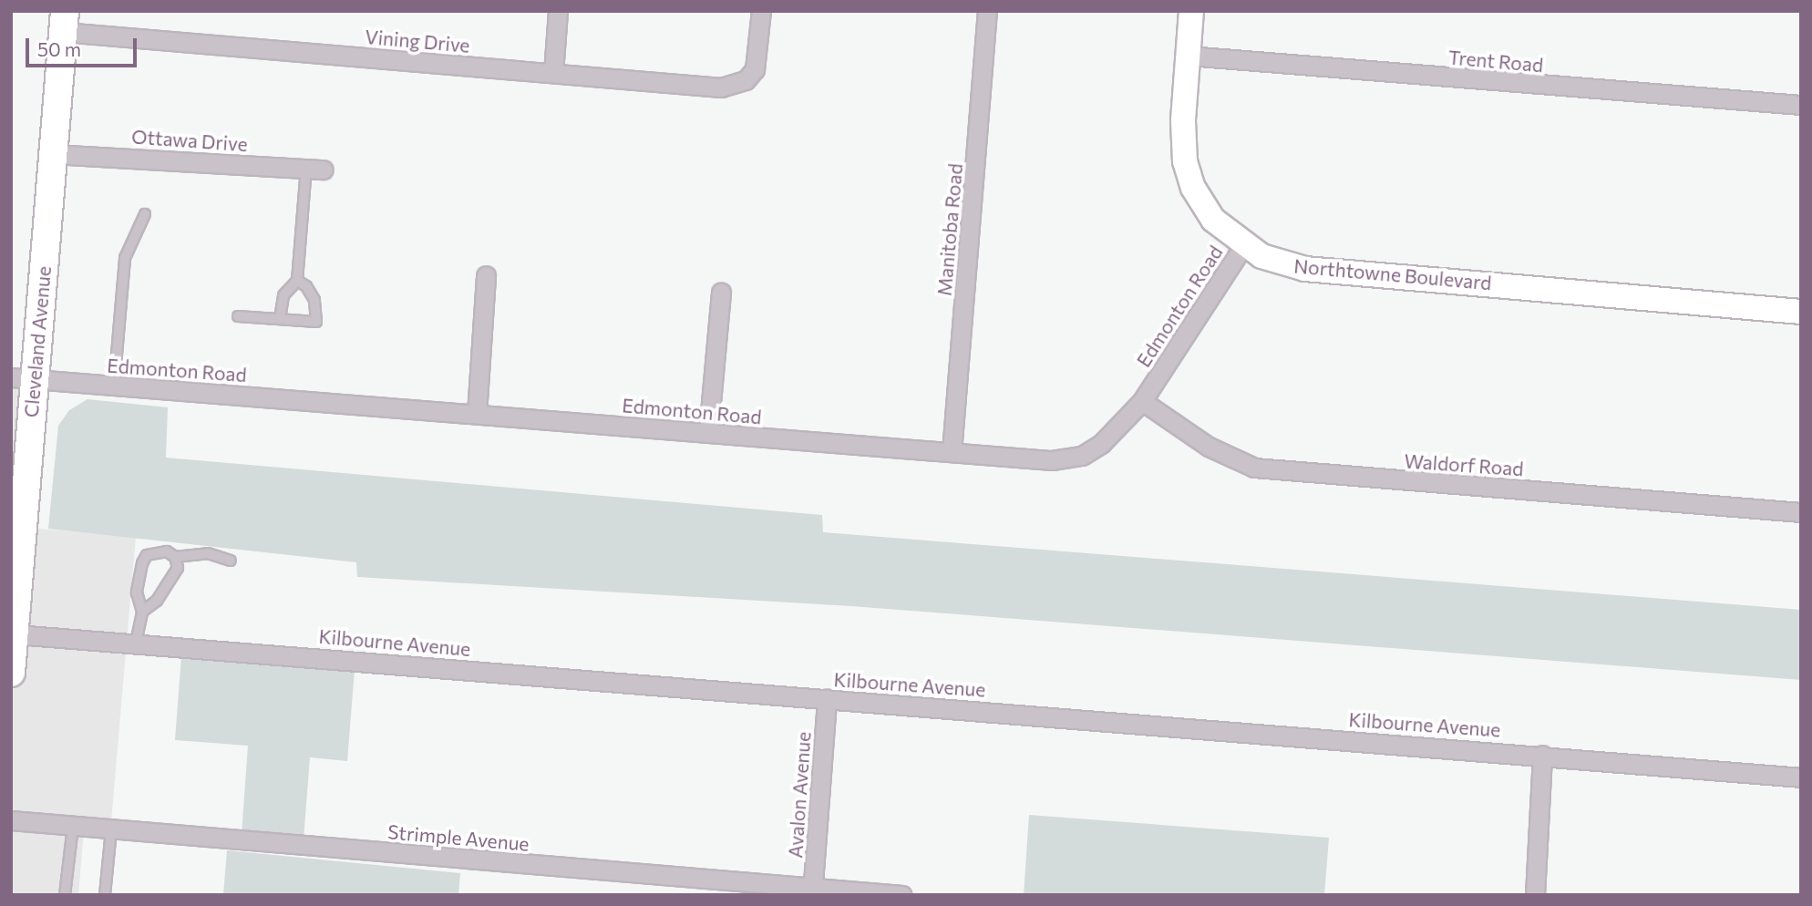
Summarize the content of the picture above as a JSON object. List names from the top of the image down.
{
  "streets": {
    "main road": ["Cleveland Avenue"],
    "street": [
      "Vining Drive",
      "Trent Road",
      "Ottawa Drive",
      "Manitoba Road",
      "Northtowne Boulevard",
      "Edmonton Road",
      "Waldorf Road",
      "Kilbourne Avenue",
      "Avalon Avenue",
      "Strimple Avenue"
    ]
  },
  "crossings": [
    ["Vining Drive", "Cleveland Avenue"],
    ["Trent Road", "Northtowne Boulevard"],
    ["Ottawa Drive", "Cleveland Avenue"],
    ["Manitoba Road", "Edmonton Road"],
    ["Northtowne Boulevard", "Edmonton Road"],
    ["Edmonton Road", "Cleveland Avenue"],
    ["Edmonton Road", "Waldorf Road"],
    ["Cleveland Avenue", "Kilbourne Avenue"],
    ["Kilbourne Avenue", "Avalon Avenue"],
    ["Avalon Avenue", "Strimple Avenue"]
  ],
  "scale_bar": "50 m"
}
